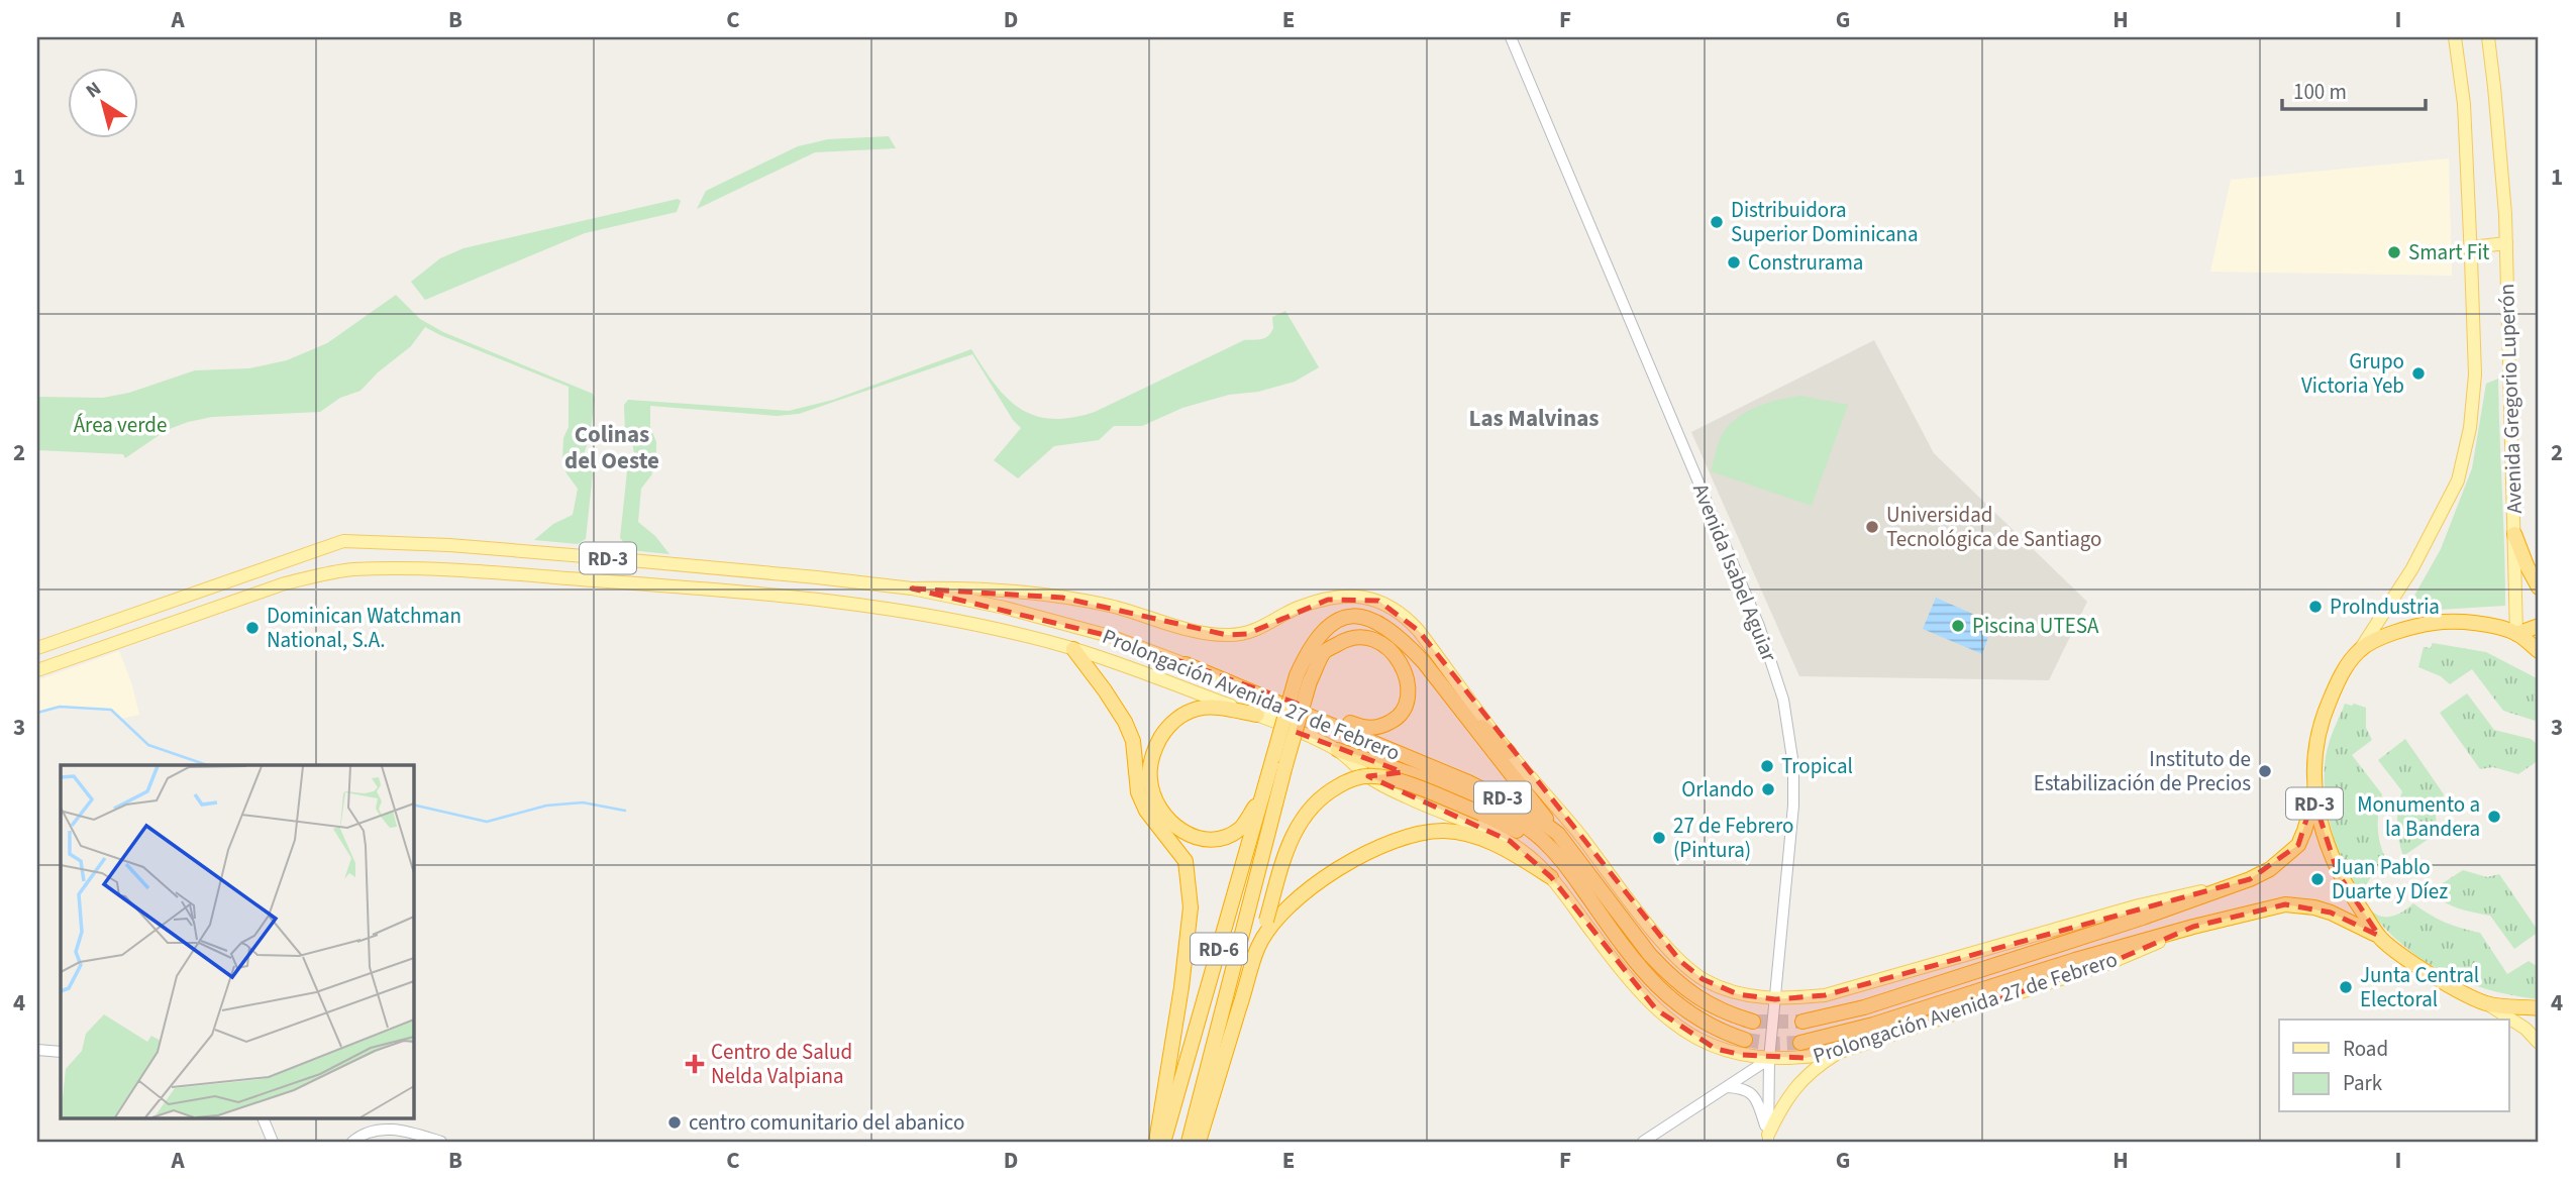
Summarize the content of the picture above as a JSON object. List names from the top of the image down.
{
  "streets": {
    "highway": ["RD-3", "Prolongación Avenida 27 de Febrero", "RD-6"],
    "main road": ["Avenida Gregorio Luperón", "Avenida Isabel Aguiar"]
  },
  "crossings": [
    ["Avenida Gregorio Luperón", "RD-3"],
    ["RD-3", "Prolongación Avenida 27 de Febrero"],
    ["Avenida Isabel Aguiar", "Prolongación Avenida 27 de Febrero"]
  ],
  "districts": ["Las Malvinas", "Colinas del Oeste"],
  "parks": ["Área verde"],
  "places": {
    "other": [
      "Distribuidora Superior Dominicana",
      "Smart Fit",
      "Construrama",
      "Grupo Victoria Yeb",
      "Universidad Tecnológica de Santiago",
      "ProIndustria",
      "Piscina UTESA",
      "Dominican Watchman National, S.A.",
      "Tropical",
      "Instituto de Estabilización de Precios",
      "Orlando",
      "Monumento a la Bandera",
      "27 de Febrero (Pintura)",
      "Juan Pablo Duarte y Díez",
      "Junta Central Electoral",
      "centro comunitario del abanico"
    ],
    "health": ["Centro de Salud Nelda Valpiana"]
  },
  "legend": ["Road", "Park"],
  "scale_bar": "100 m",
  "north": "top left",
  "grid": {
    "columns": [
      "A",
      "B",
      "C",
      "D",
      "E",
      "F",
      "G",
      "H",
      "I"
    ],
    "rows": [
      "1",
      "2",
      "3",
      "4"
    ]
  }
}
